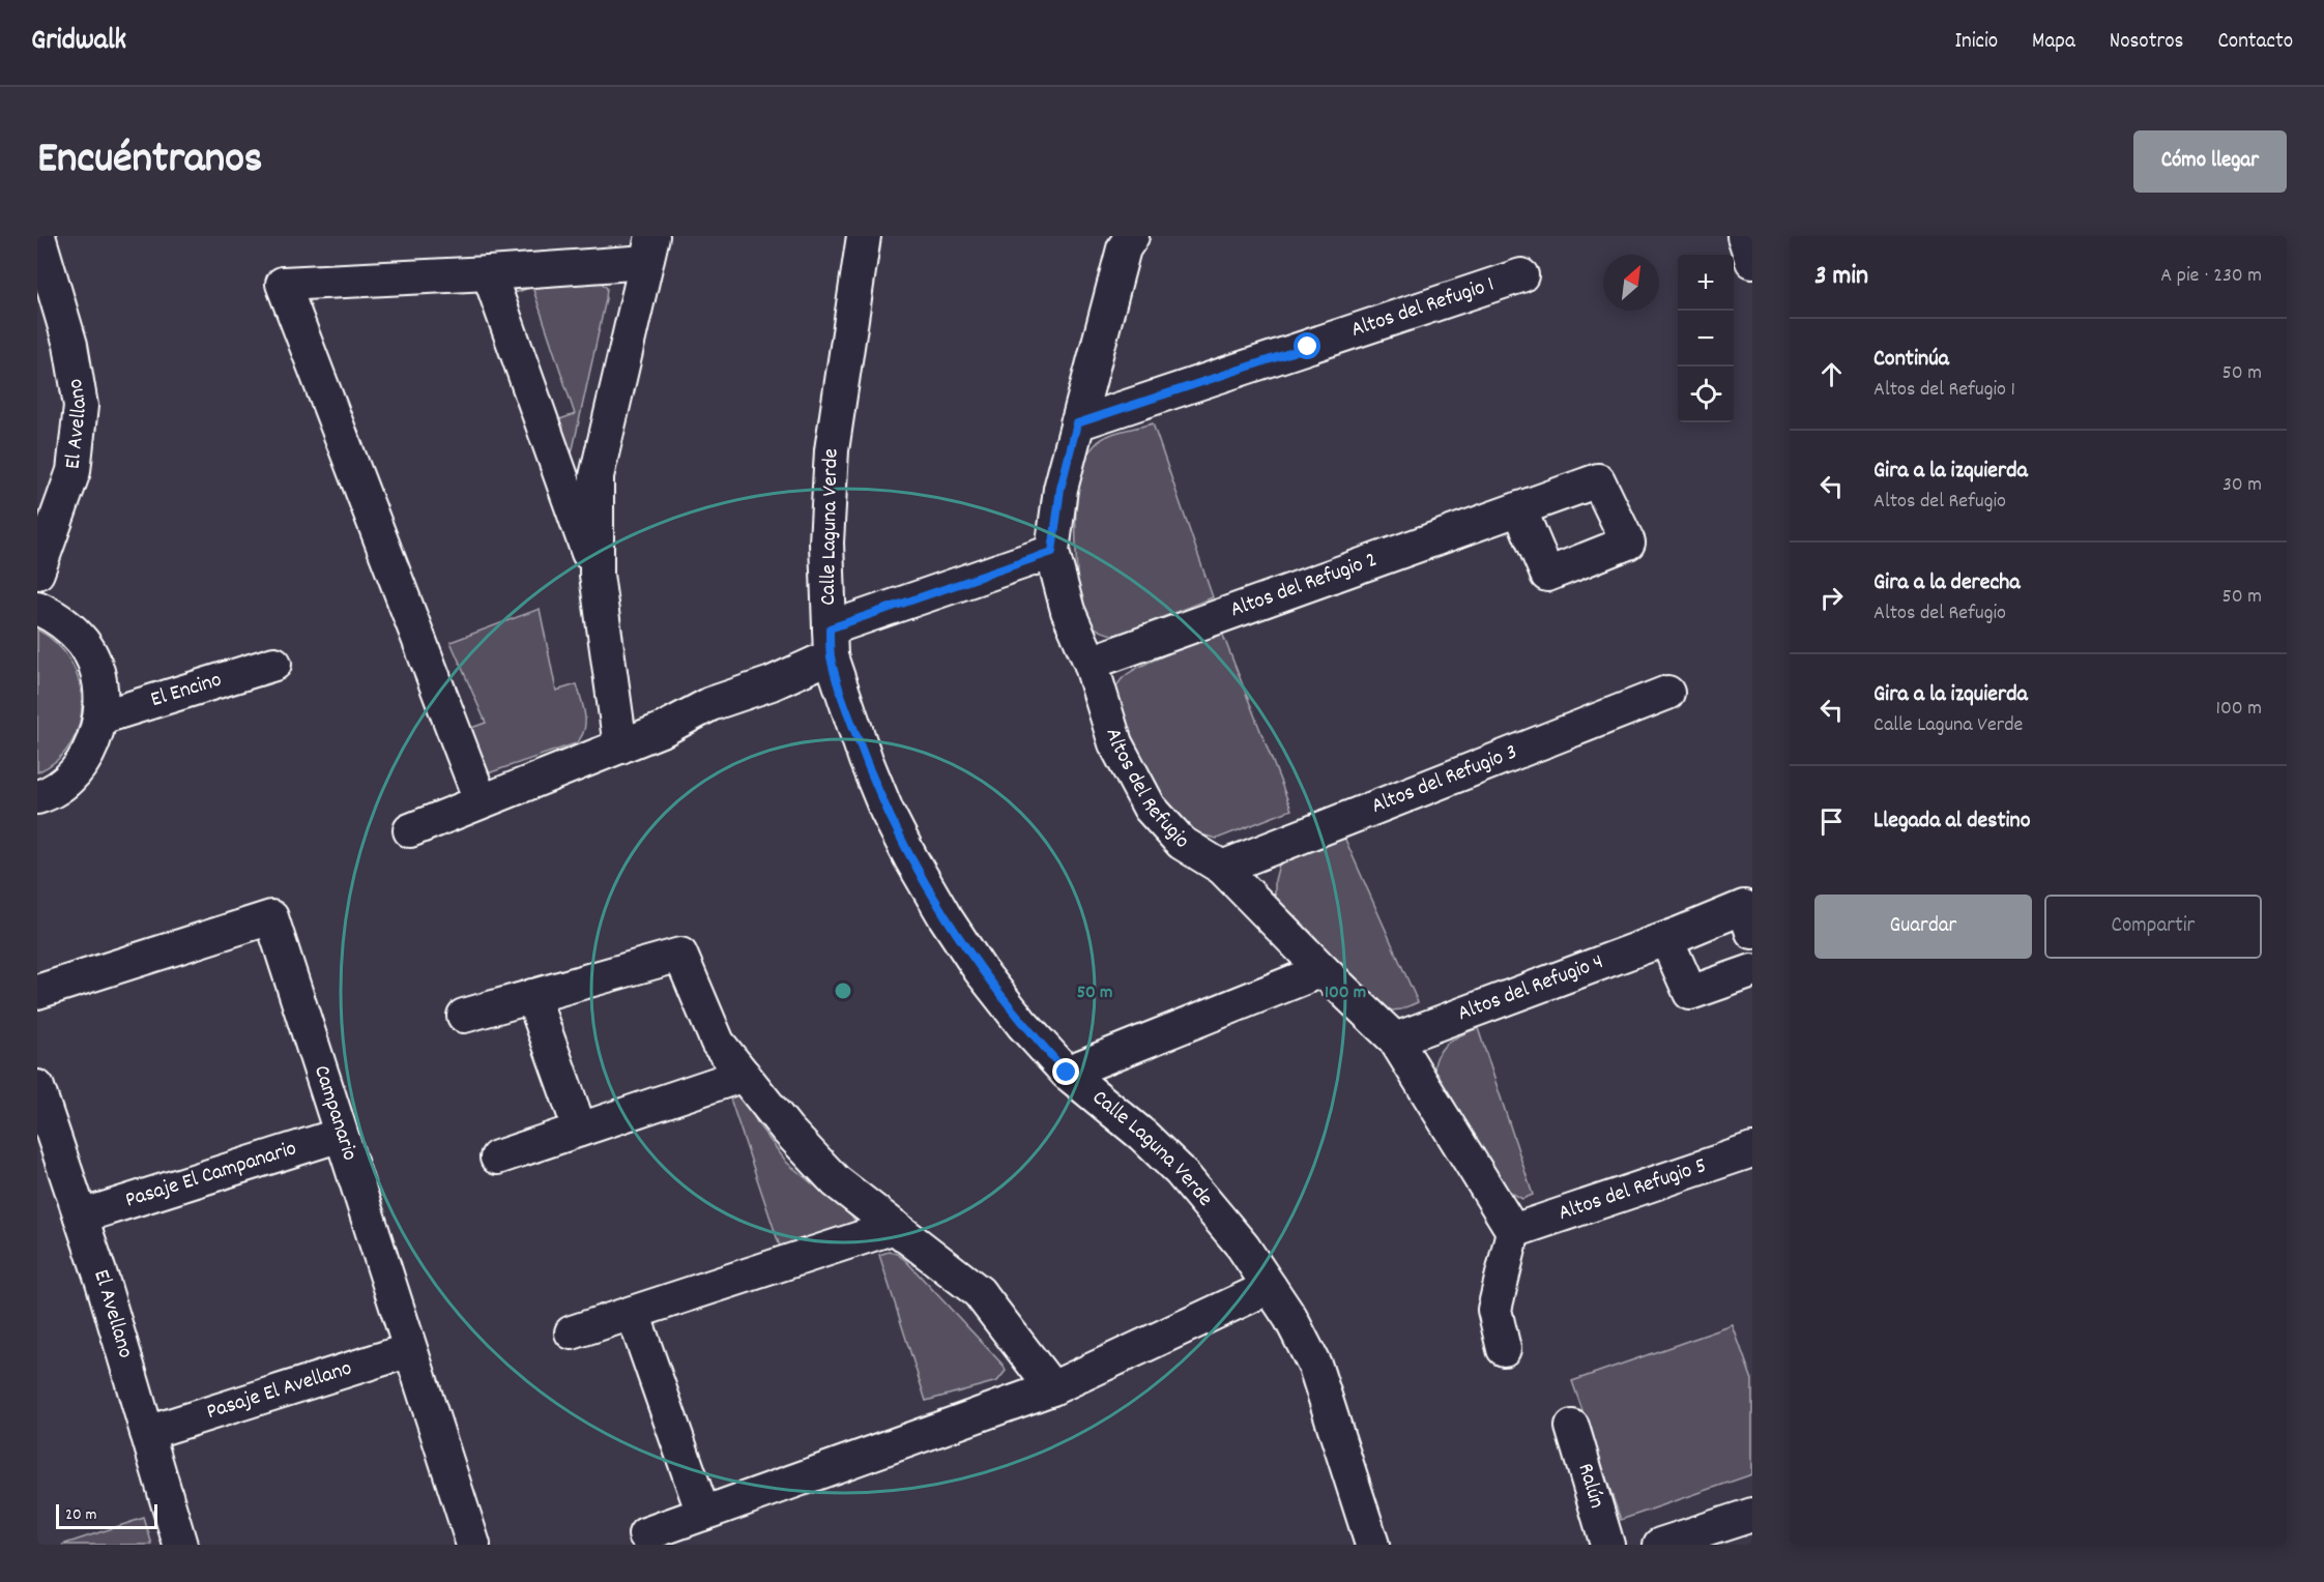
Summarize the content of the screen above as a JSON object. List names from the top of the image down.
{
  "streets": {
    "street": [
      "Altos del Refugio 1",
      "El Avellano",
      "Calle Laguna Verde",
      "Altos del Refugio 2",
      "El Encino",
      "Altos del Refugio 3",
      "Altos del Refugio",
      "Altos del Refugio 4",
      "Campanario",
      "Pasaje El Campanario",
      "Altos del Refugio 5",
      "Pasaje El Avellano",
      "Ralún"
    ]
  },
  "crossings": [
    ["Altos del Refugio 1", "Altos del Refugio"],
    ["El Avellano", "Pasaje El Campanario"],
    ["El Avellano", "Pasaje El Avellano"],
    ["Altos del Refugio 2", "Altos del Refugio"],
    ["Altos del Refugio 3", "Altos del Refugio"],
    ["Altos del Refugio", "Altos del Refugio 4"],
    ["Altos del Refugio", "Altos del Refugio 5"],
    ["Campanario", "Pasaje El Campanario"],
    ["Campanario", "Pasaje El Avellano"]
  ],
  "scale_bar": "20 m",
  "north": "top right",
  "page": {
    "header": "Gridwalk",
    "nav": [
      "Inicio",
      "Mapa",
      "Nosotros",
      "Contacto"
    ],
    "title": "Encuéntranos",
    "buttons": [
      "Cómo llegar",
      ["Guardar", "Compartir"]
    ],
    "heading": ["3 min", "A pie · 230 m"],
    "map_buttons": ["+", "−"],
    "list": [
      ["Continúa", "Altos del Refugio 1", "50 m"],
      ["Gira a la izquierda", "Altos del Refugio", "30 m"],
      ["Gira a la derecha", "Altos del Refugio", "50 m"],
      ["Gira a la izquierda", "Calle Laguna Verde", "100 m"],
      "Llegada al destino"
    ],
    "scale": "20 m"
  },
  "rings": ["50 m", "100 m"]
}
